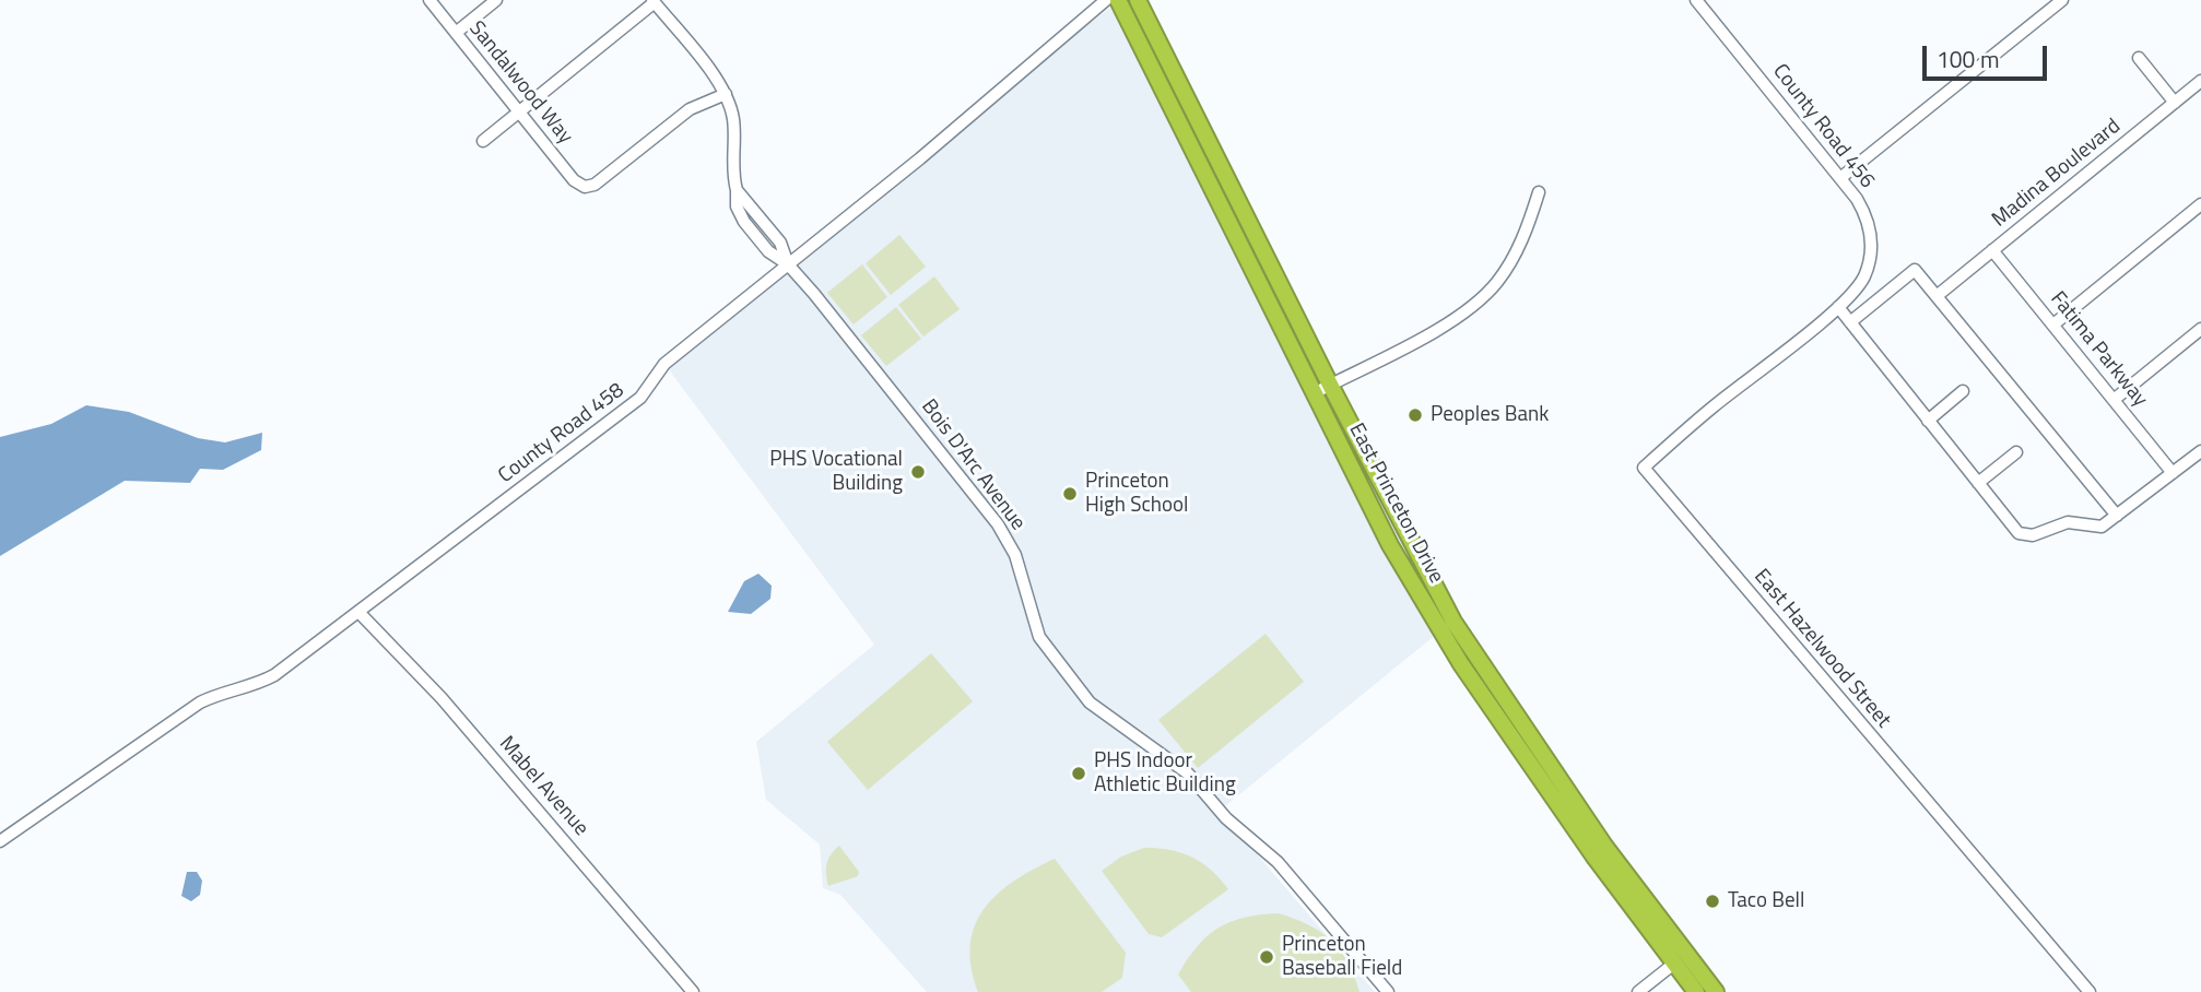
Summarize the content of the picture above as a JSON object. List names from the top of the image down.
{
  "streets": {
    "highway": ["East Princeton Drive"],
    "street": [
      "Sandalwood Way",
      "County Road 456",
      "Madina Boulevard",
      "Fatima Parkway",
      "County Road 458",
      "Bois D'Arc Avenue",
      "East Hazelwood Street",
      "Mabel Avenue"
    ]
  },
  "crossings": [
    ["Sandalwood Way", "Bois D'Arc Avenue"],
    ["County Road 456", "East Hazelwood Street"],
    ["Madina Boulevard", "Fatima Parkway"],
    ["County Road 458", "Bois D'Arc Avenue"],
    ["County Road 458", "Mabel Avenue"]
  ],
  "places": [
    "Peoples Bank",
    "PHS Vocational Building",
    "Princeton High School",
    "PHS Indoor Athletic Building",
    "Taco Bell",
    "Princeton Baseball Field"
  ],
  "scale_bar": "100 m"
}
